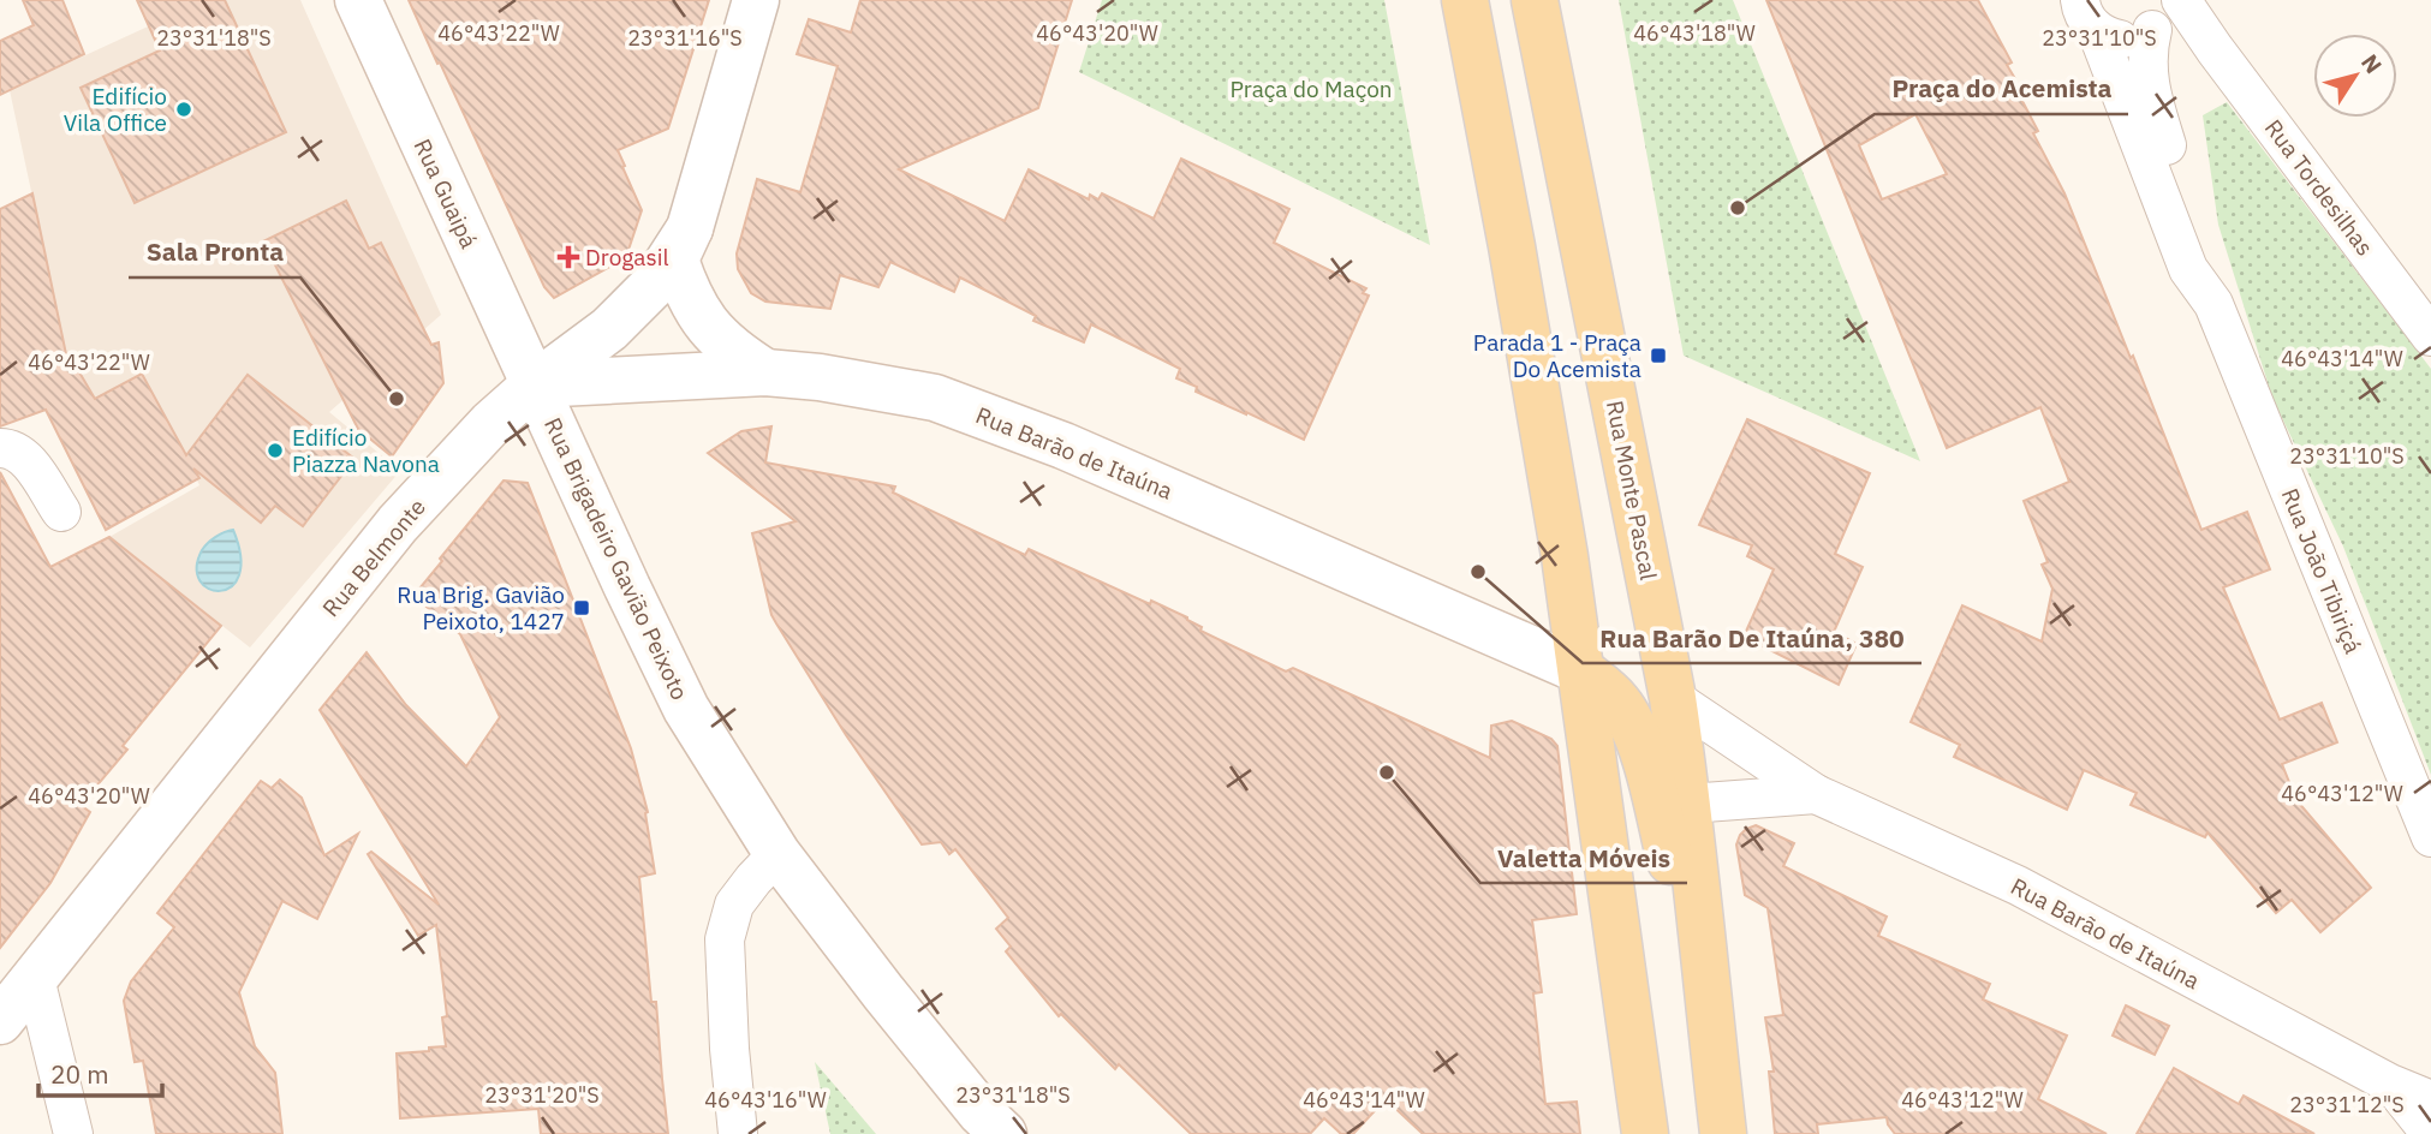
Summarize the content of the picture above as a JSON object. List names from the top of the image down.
{
  "streets": {
    "main road": [
      "Rua Guaipá",
      "Rua Barão de Itaúna",
      "Rua Monte Pascal",
      "Rua Belmonte",
      "Rua Brigadeiro Gavião Peixoto"
    ],
    "street": ["Rua Tordesilhas", "Rua João Tibiriçá"]
  },
  "crossings": [
    ["Rua Tordesilhas", "Rua João Tibiriçá"],
    ["Rua Guaipá", "Rua Barão de Itaúna"],
    ["Rua Guaipá", "Rua Belmonte"],
    ["Rua Guaipá", "Rua Brigadeiro Gavião Peixoto"],
    ["Rua Barão de Itaúna", "Rua Monte Pascal"],
    ["Rua Barão de Itaúna", "Rua Belmonte"],
    ["Rua Barão de Itaúna", "Rua Brigadeiro Gavião Peixoto"],
    ["Rua Belmonte", "Rua Brigadeiro Gavião Peixoto"]
  ],
  "parks": ["Praça do Maçon"],
  "places": {
    "other": [
      "Edifício Vila Office",
      "Praça do Acemista",
      "Sala Pronta",
      "Edifício Piazza Navona",
      "Rua Barão De Itaúna, 380",
      "Valetta Móveis"
    ],
    "health": ["Drogasil"],
    "transit": ["Parada 1 - Praça Do Acemista", "Rua Brig. Gavião Peixoto, 1427"]
  },
  "scale_bar": "20 m",
  "north": "top right",
  "coordinates": [
    "46°43'20\"W",
    "46°43'22\"W",
    "46°43'18\"W",
    "23°31'18\"S",
    "23°31'16\"S",
    "23°31'10\"S",
    "46°43'14\"W",
    "46°43'12\"W",
    "23°31'20\"S",
    "46°43'16\"W",
    "23°31'12\"S"
  ]
}
